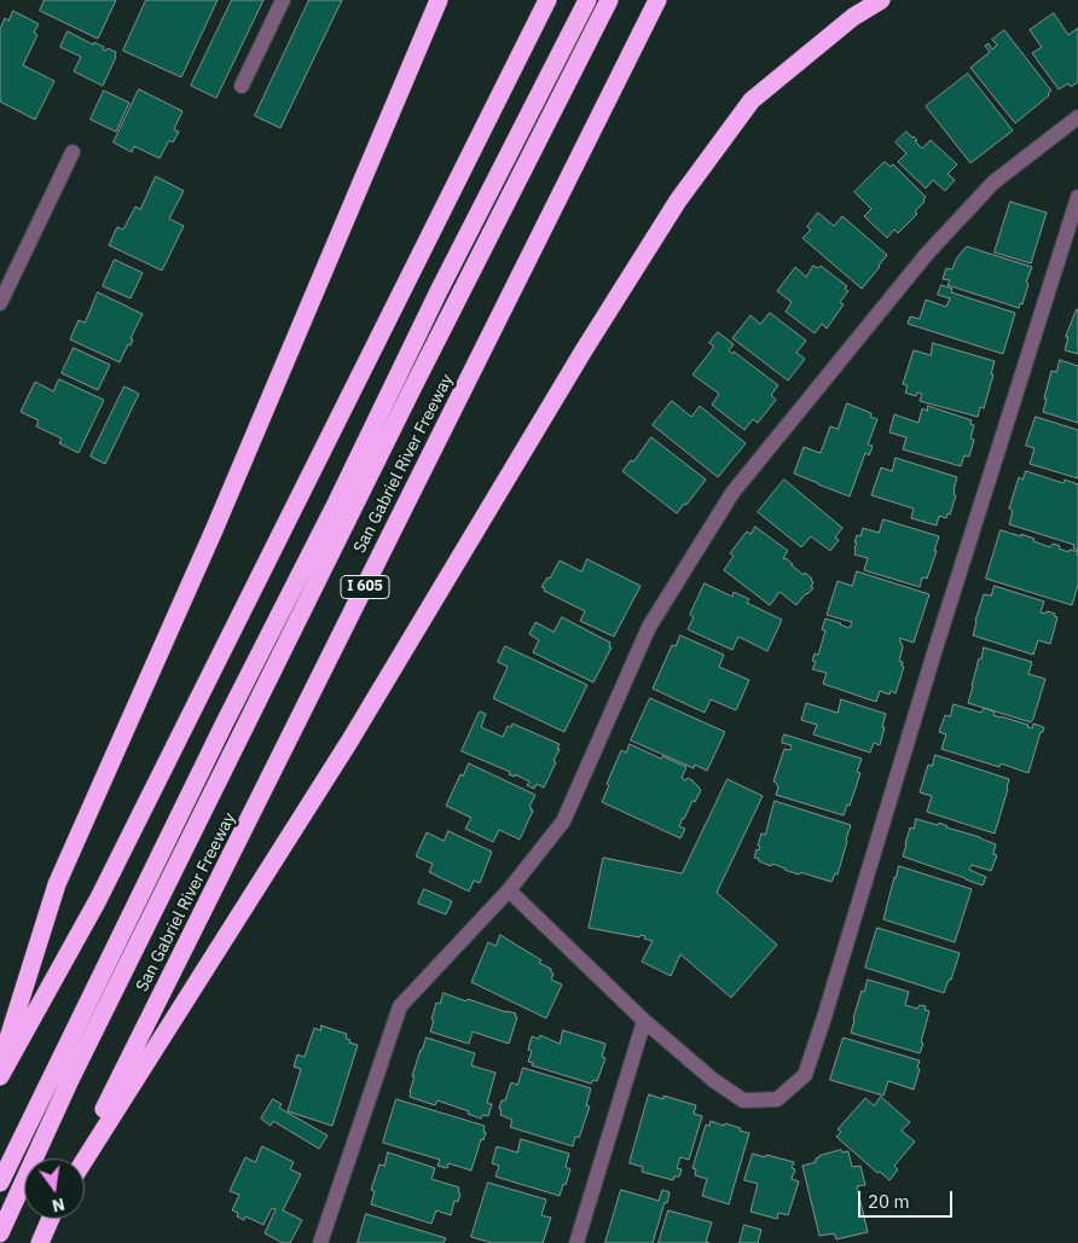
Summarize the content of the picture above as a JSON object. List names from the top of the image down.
{
  "streets": {
    "highway": ["San Gabriel River Freeway", "I 605"]
  },
  "scale_bar": "20 m",
  "north": "bottom"
}
